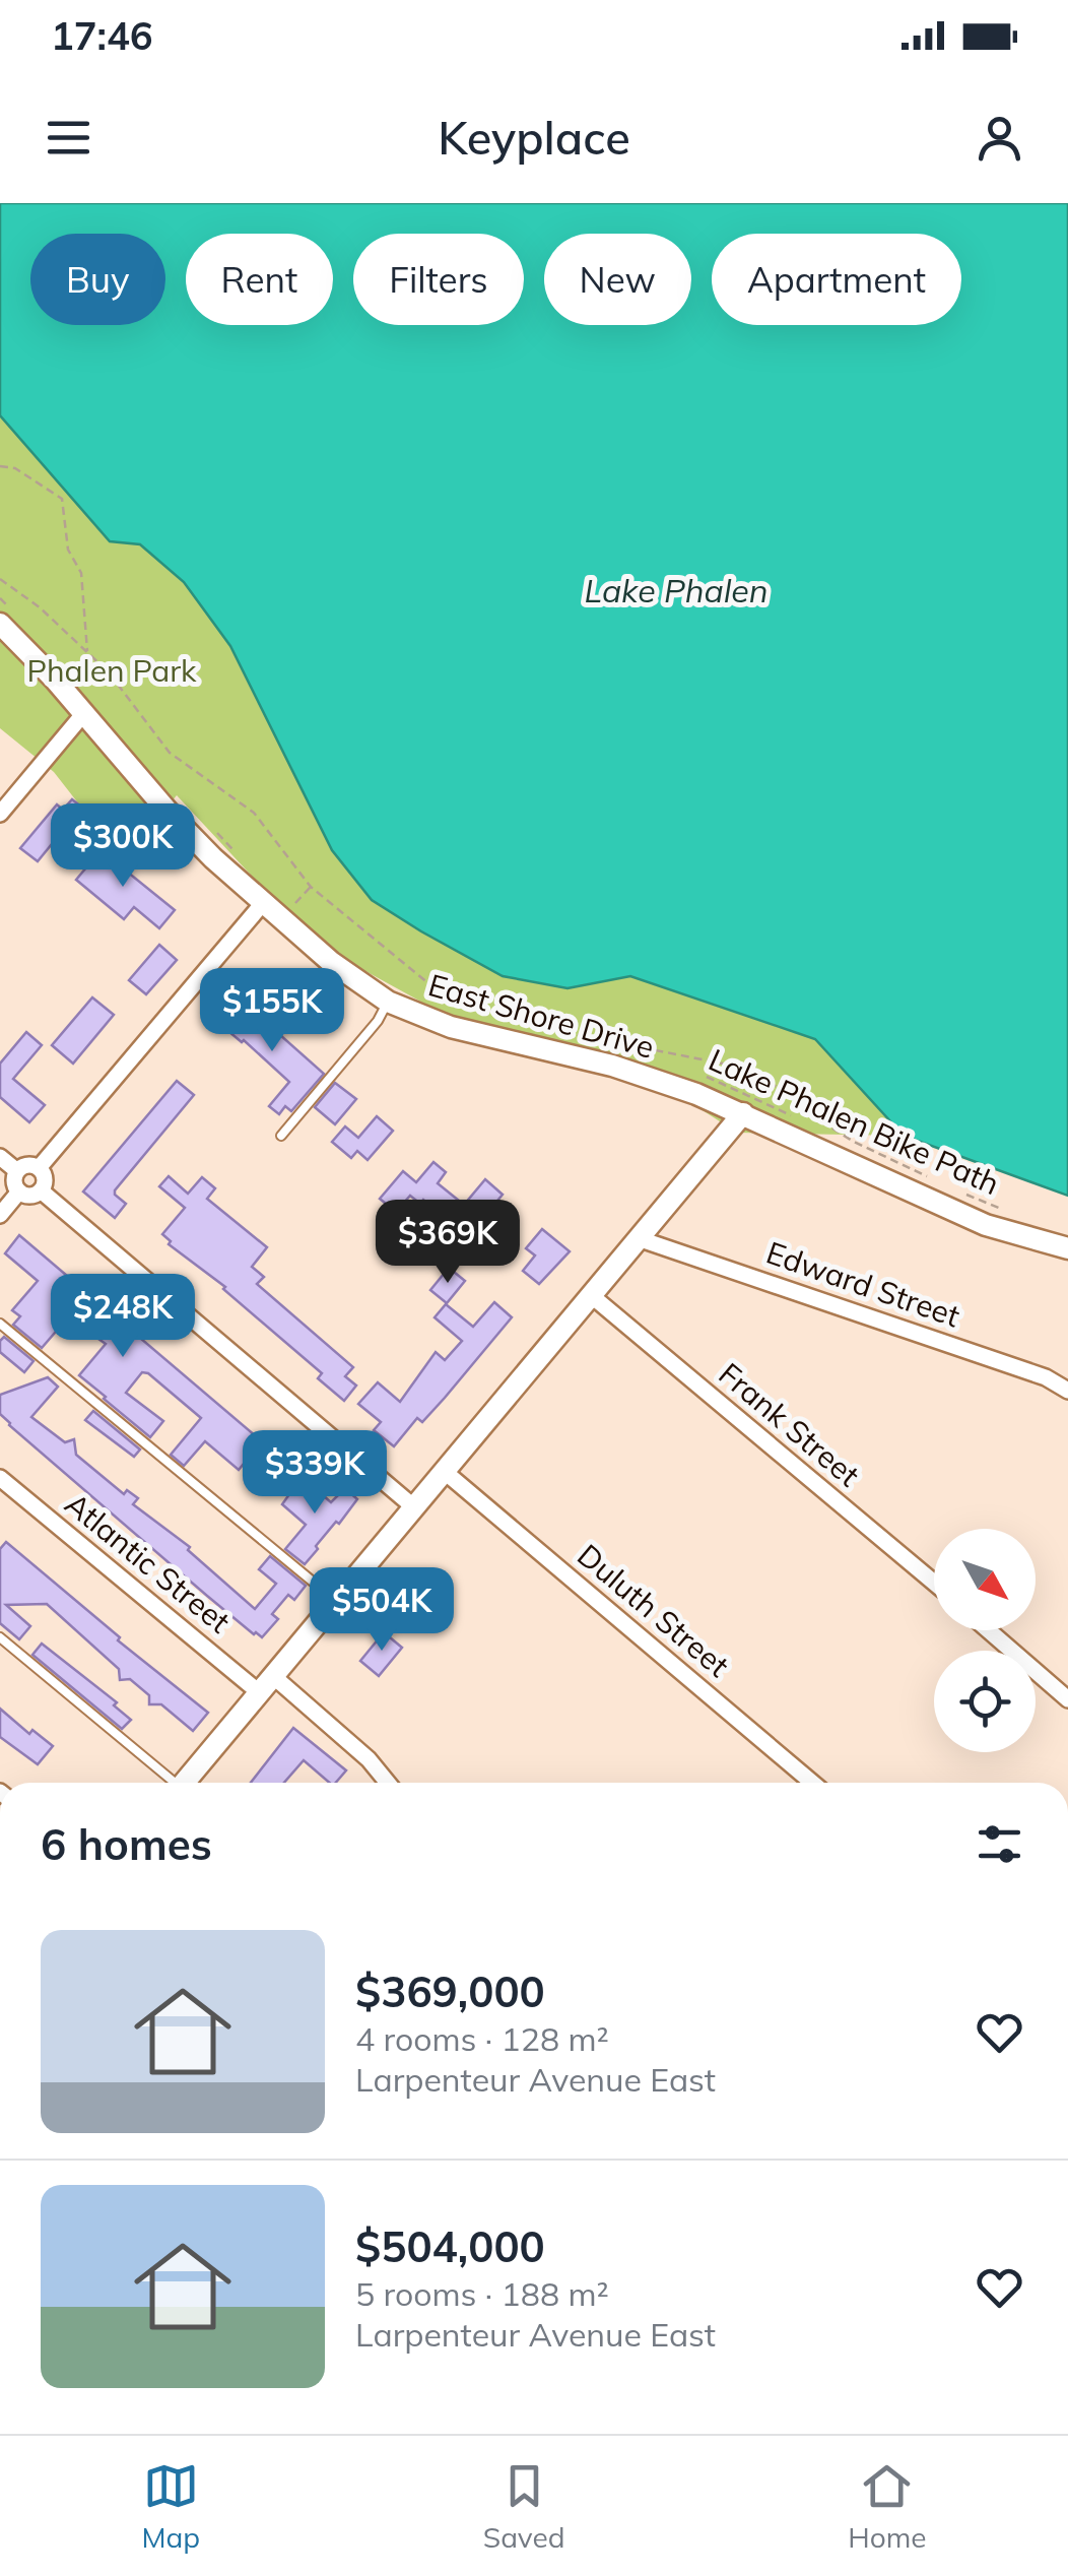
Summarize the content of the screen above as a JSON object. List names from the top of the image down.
{
  "streets": {
    "street": [
      "East Shore Drive",
      "Edward Street",
      "Frank Street",
      "Atlantic Street",
      "Duluth Street"
    ],
    "path": ["Lake Phalen Bike Path"]
  },
  "water": ["Lake Phalen"],
  "parks": ["Phalen Park"],
  "north": "bottom right",
  "page": {
    "status": "17:46",
    "header": "Keyplace",
    "chip": [
      "Buy",
      "Rent",
      "Filters",
      "New",
      "Apartment"
    ],
    "price": [
      "$300K",
      "$155K",
      "$369K",
      "$248K",
      "$339K",
      "$504K"
    ],
    "heading": "6 homes",
    "list": [
      {
        "name": "$369,000",
        "note": "4 rooms · 128 m² · Larpenteur Avenue East"
      },
      {
        "name": "$504,000",
        "note": "5 rooms · 188 m² · Larpenteur Avenue East"
      }
    ],
    "tabs": ["Map", "Saved", "Home"]
  }
}
